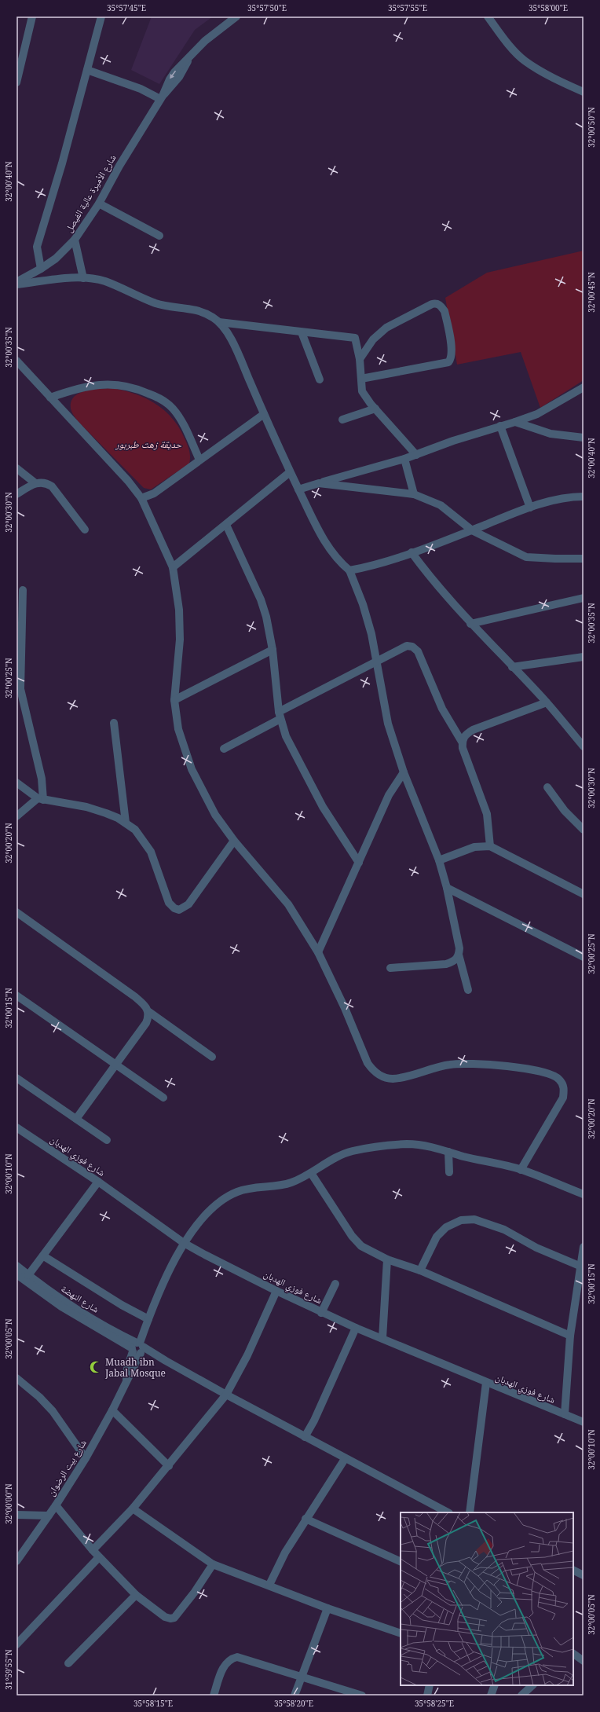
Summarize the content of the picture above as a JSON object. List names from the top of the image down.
{
  "streets": {
    "street": [
      "شارع الأميرة عالية الفيصل",
      "شارع فوزي الهدبان",
      "شارع النهضة",
      "شارع بيت الرضوان"
    ]
  },
  "crossings": [
    ["شارع فوزي الهدبان", "شارع بيت الرضوان"],
    ["شارع النهضة", "شارع بيت الرضوان"]
  ],
  "parks": ["حديقة زهت طبربور"],
  "places": {
    "mosque": ["Muadh ibn Jabal Mosque"]
  },
  "coordinates": [
    "35°57'45\"E",
    "35°57'50\"E",
    "35°57'55\"E",
    "35°58'00\"E",
    "32°00'50\"N",
    "32°00'40\"N",
    "32°00'45\"N",
    "32°00'35\"N",
    "32°00'30\"N",
    "32°00'25\"N",
    "32°00'20\"N",
    "32°00'15\"N",
    "32°00'10\"N",
    "32°00'05\"N",
    "32°00'00\"N",
    "31°59'55\"N",
    "35°58'15\"E",
    "35°58'20\"E",
    "35°58'25\"E"
  ]
}
